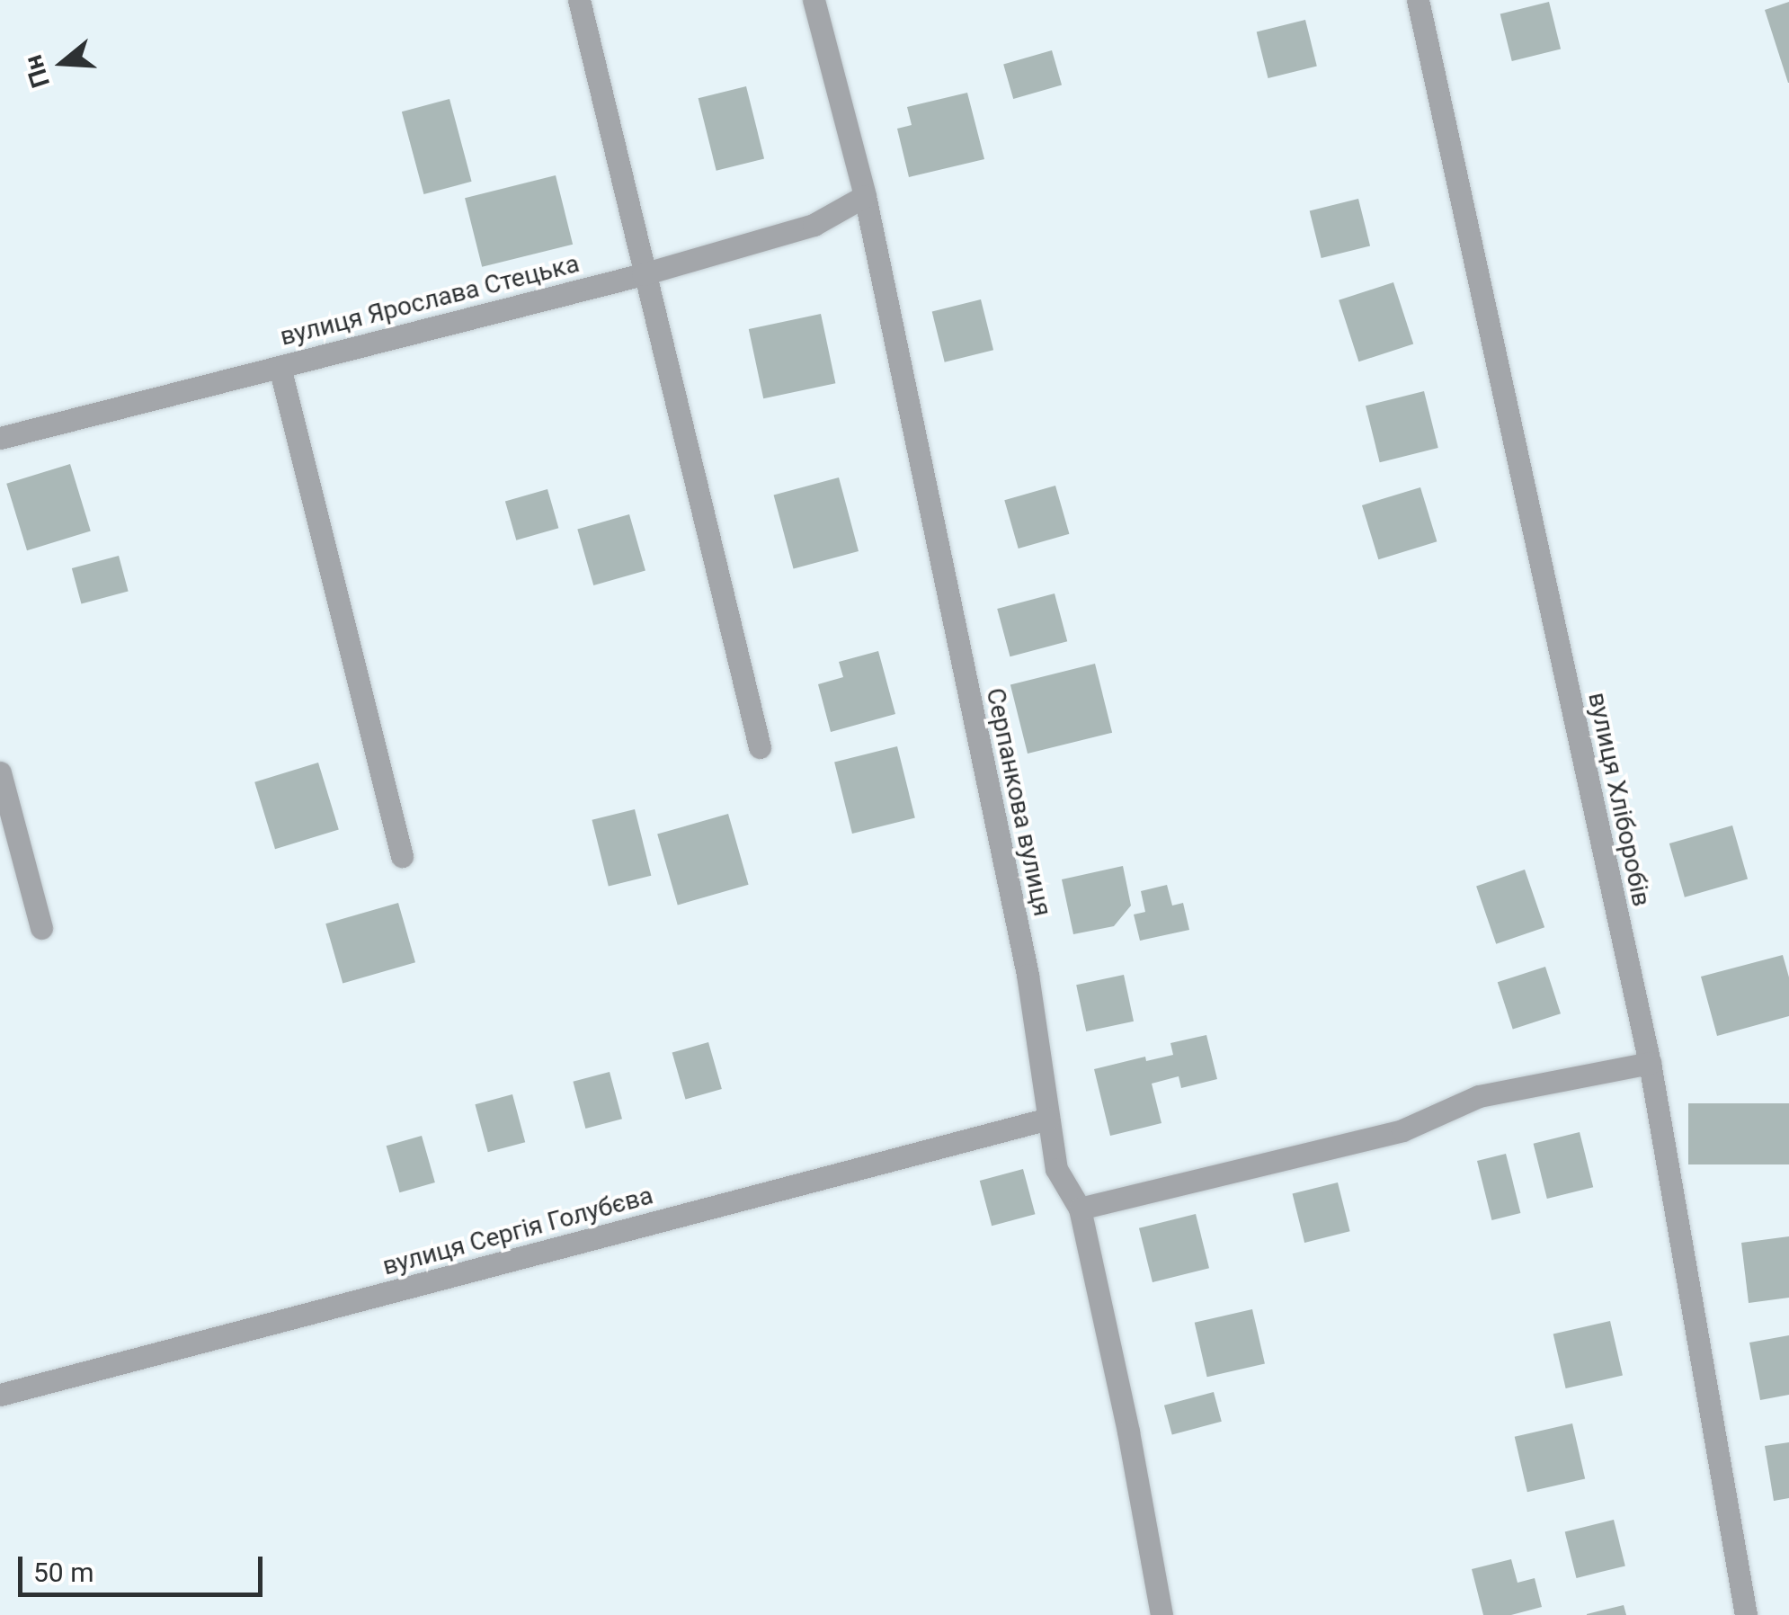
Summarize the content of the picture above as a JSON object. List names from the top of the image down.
{
  "streets": {
    "street": [
      "вулиця Ярослава Стецька",
      "вулиця Хліборобів",
      "Серпанкова вулиця",
      "вулиця Сергія Голубєва"
    ]
  },
  "crossings": [
    ["вулиця Ярослава Стецька", "Серпанкова вулиця"],
    ["Серпанкова вулиця", "вулиця Сергія Голубєва"]
  ],
  "scale_bar": "50 m",
  "north": "left"
}
